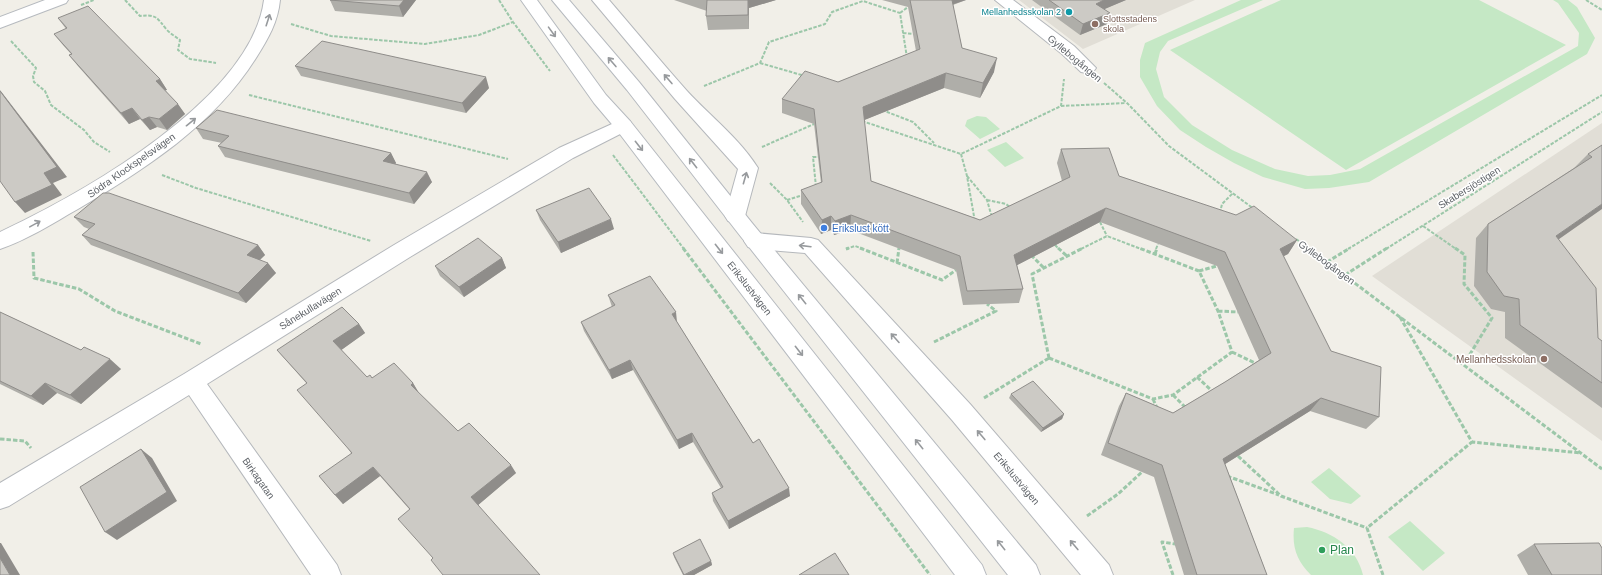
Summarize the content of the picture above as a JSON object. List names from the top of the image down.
{
  "streets": {
    "street": [
      "Gyllebogången",
      "Södra Klockspelsvägen",
      "Erikslustvägen",
      "Sånekullavägen",
      "Birkagatan"
    ],
    "path": ["Skabersjöstigen"]
  },
  "crossings": [
    ["Gyllebogången", "Skabersjöstigen"],
    ["Erikslustvägen", "Sånekullavägen"],
    ["Sånekullavägen", "Birkagatan"]
  ],
  "one_way": ["Södra Klockspelsvägen"],
  "places": [
    "Mellanhedsskolan 2",
    "Slottsstadens skola",
    "Erikslust kött",
    "Mellanhedsskolan",
    "Plan"
  ]
}
